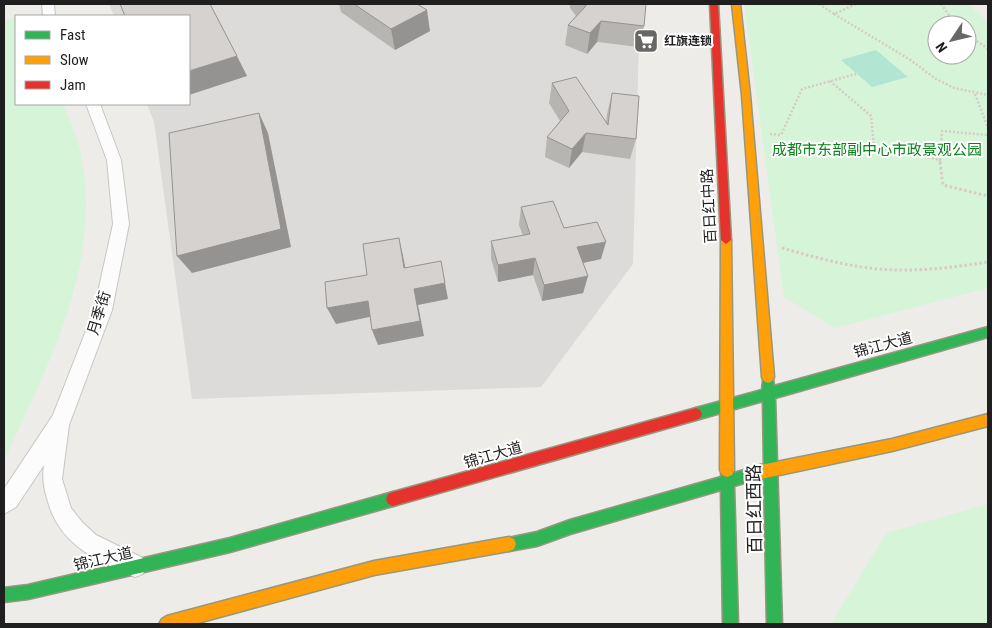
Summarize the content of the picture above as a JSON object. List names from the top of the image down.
{
  "streets": {
    "street": [
      "百日红中路",
      "月季街",
      "锦江大道",
      "百日红西路"
    ]
  },
  "crossings": [
    ["百日红中路", "锦江大道"],
    ["百日红中路", "百日红西路"],
    ["锦江大道", "百日红西路"]
  ],
  "parks": ["成都市东部副中心市政景观公园"],
  "places": {
    "supermarket": ["红旗连锁"]
  },
  "legend": ["Fast", "Slow", "Jam"],
  "north": "bottom left"
}
